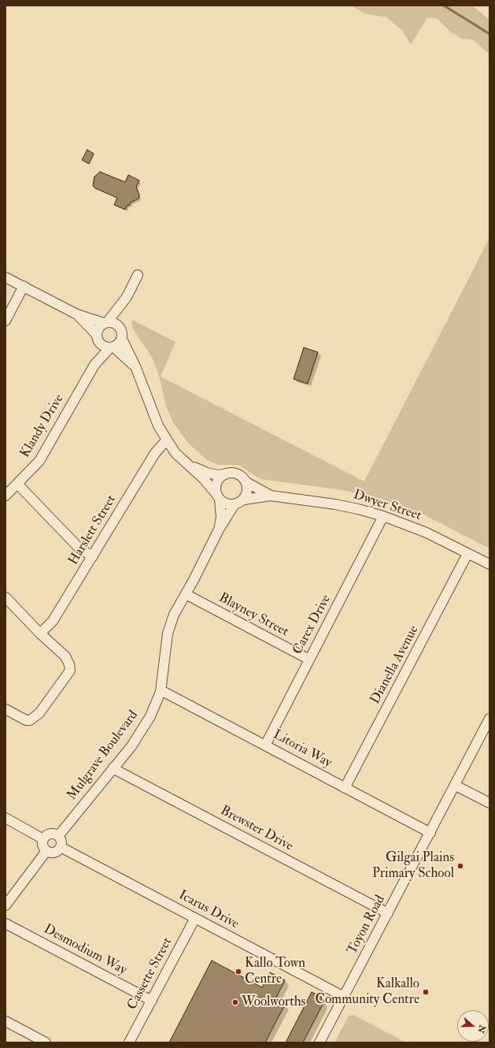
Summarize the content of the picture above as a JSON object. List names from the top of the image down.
{
  "streets": {
    "street": [
      "Klandy Drive",
      "Dwyer Street",
      "Harslett Street",
      "Blayney Street",
      "Carex Drive",
      "Dianella Avenue",
      "Litoria Way",
      "Mulgrave Boulevard",
      "Brewster Drive",
      "Icarus Drive",
      "Toyon Road",
      "Desmodium Way",
      "Cassette Street"
    ]
  },
  "crossings": [
    ["Dwyer Street", "Carex Drive"],
    ["Dwyer Street", "Dianella Avenue"],
    ["Dwyer Street", "Mulgrave Boulevard"],
    ["Blayney Street", "Carex Drive"],
    ["Blayney Street", "Mulgrave Boulevard"],
    ["Carex Drive", "Litoria Way"],
    ["Dianella Avenue", "Litoria Way"],
    ["Litoria Way", "Mulgrave Boulevard"],
    ["Litoria Way", "Toyon Road"],
    ["Mulgrave Boulevard", "Brewster Drive"],
    ["Mulgrave Boulevard", "Icarus Drive"],
    ["Brewster Drive", "Toyon Road"],
    ["Icarus Drive", "Toyon Road"],
    ["Icarus Drive", "Cassette Street"],
    ["Desmodium Way", "Cassette Street"]
  ],
  "places": [
    "Gilgai Plains Primary School",
    "Kallo Town Centre",
    "Kalkallo Community Centre",
    "Woolworths"
  ],
  "north": "right"
}
